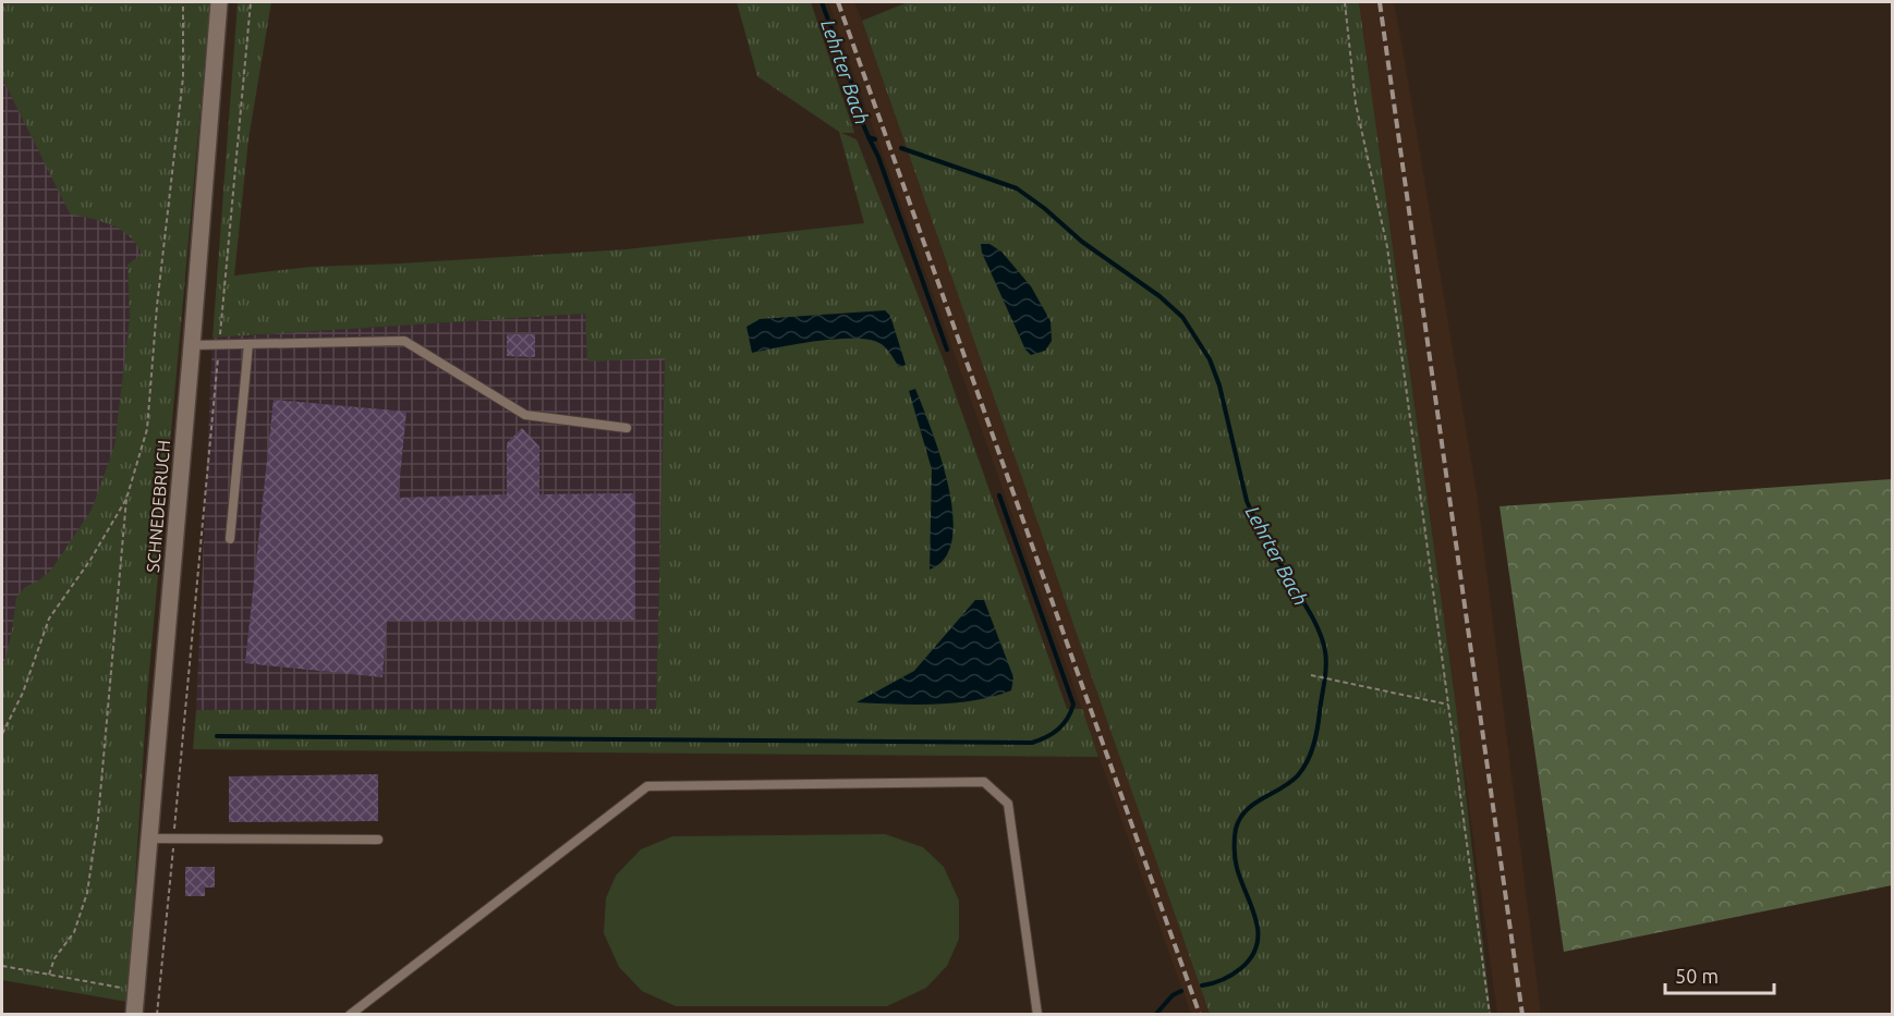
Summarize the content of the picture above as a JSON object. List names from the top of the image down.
{
  "streets": {
    "street": ["SCHNEDEBRUCH"]
  },
  "water": ["Lehrter Bach"],
  "scale_bar": "50 m"
}
